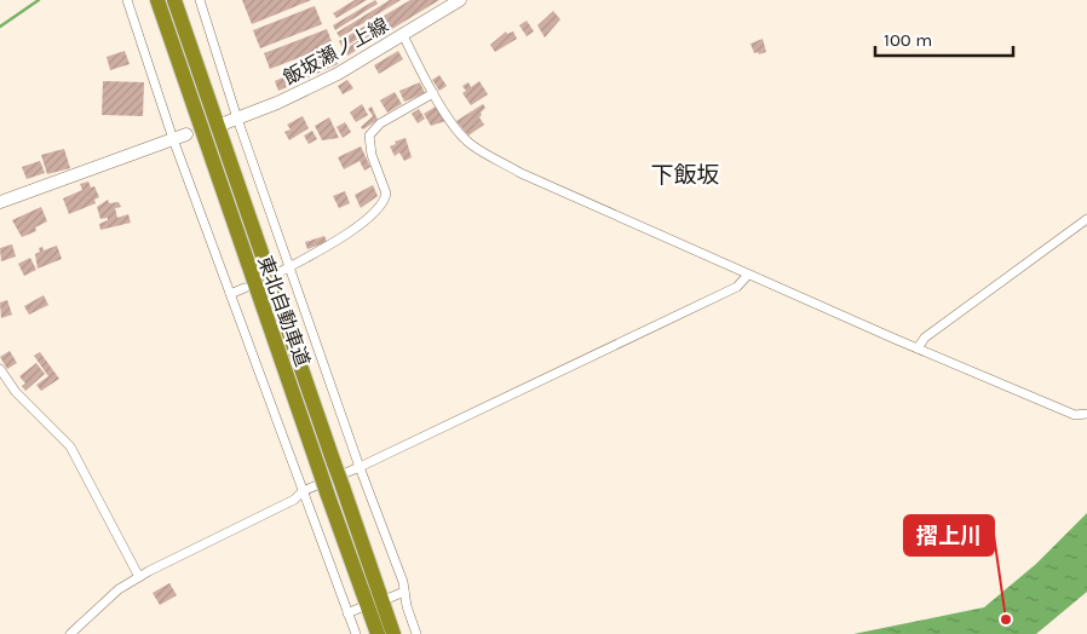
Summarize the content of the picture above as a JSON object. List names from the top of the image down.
{
  "streets": {
    "highway": ["東北自動車道"],
    "main road": ["飯坂瀬ノ上線"]
  },
  "districts": ["下飯坂"],
  "places": ["摺上川"],
  "scale_bar": "100 m"
}
